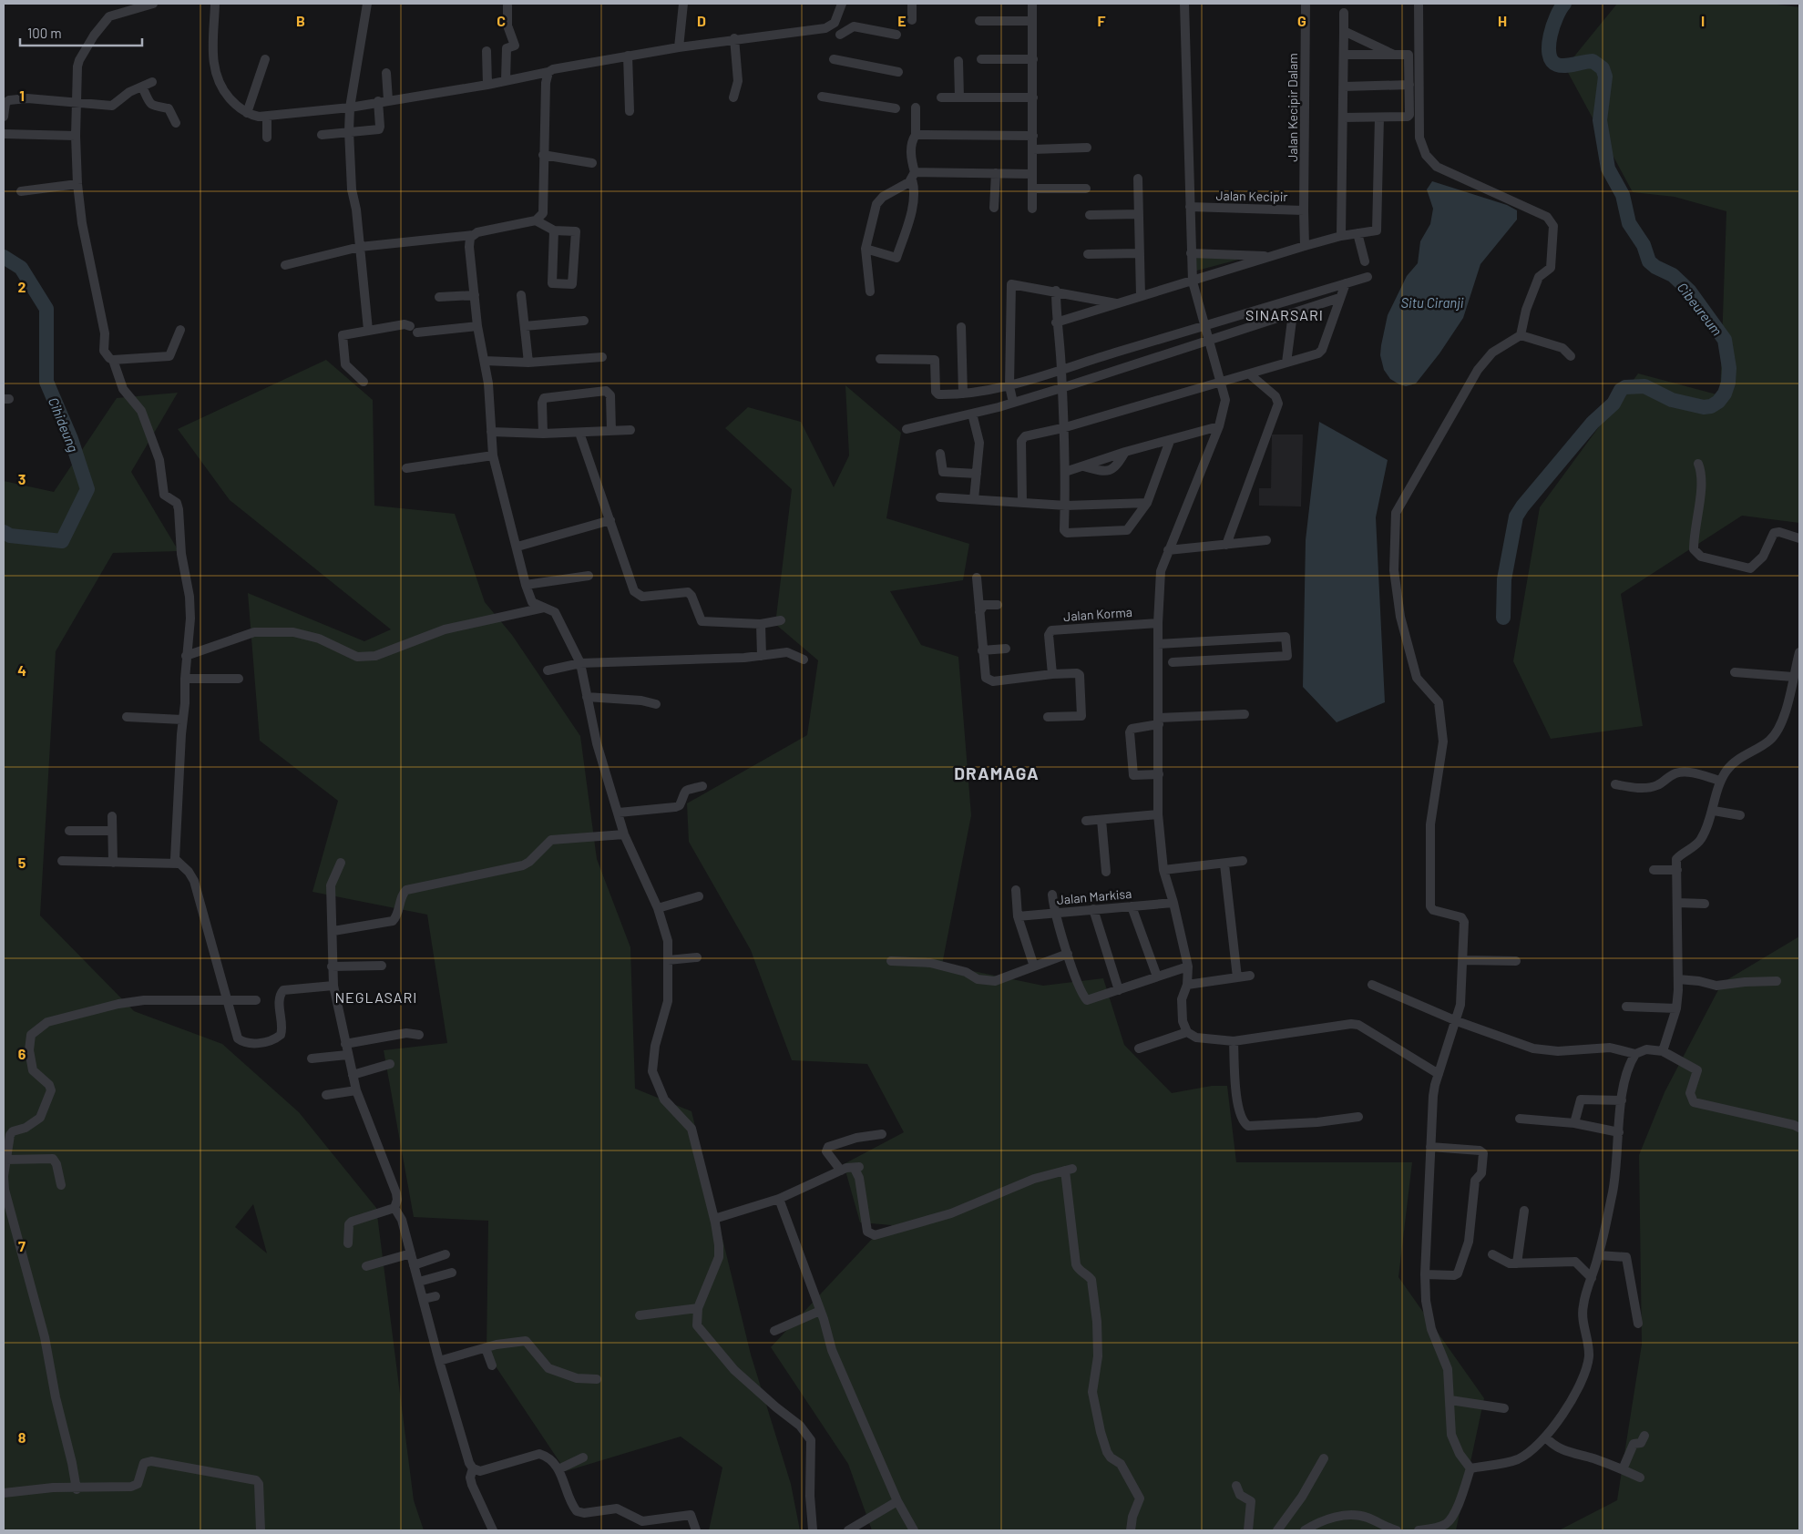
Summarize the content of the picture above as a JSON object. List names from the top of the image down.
{
  "streets": {
    "street": [
      "Jalan Kecipir Dalam",
      "Jalan Kecipir",
      "Jalan Korma",
      "Jalan Markisa"
    ]
  },
  "crossings": [
    ["Jalan Kecipir Dalam", "Jalan Kecipir"]
  ],
  "districts": ["SINARSARI", "DRAMAGA", "NEGLASARI"],
  "water": ["Situ Ciranji", "Cibeureum", "Cihideung"],
  "scale_bar": "100 m",
  "grid": {
    "columns": [
      "B",
      "C",
      "D",
      "E",
      "F",
      "G",
      "H",
      "I"
    ],
    "rows": [
      "1",
      "2",
      "3",
      "4",
      "5",
      "6",
      "7",
      "8"
    ]
  }
}
